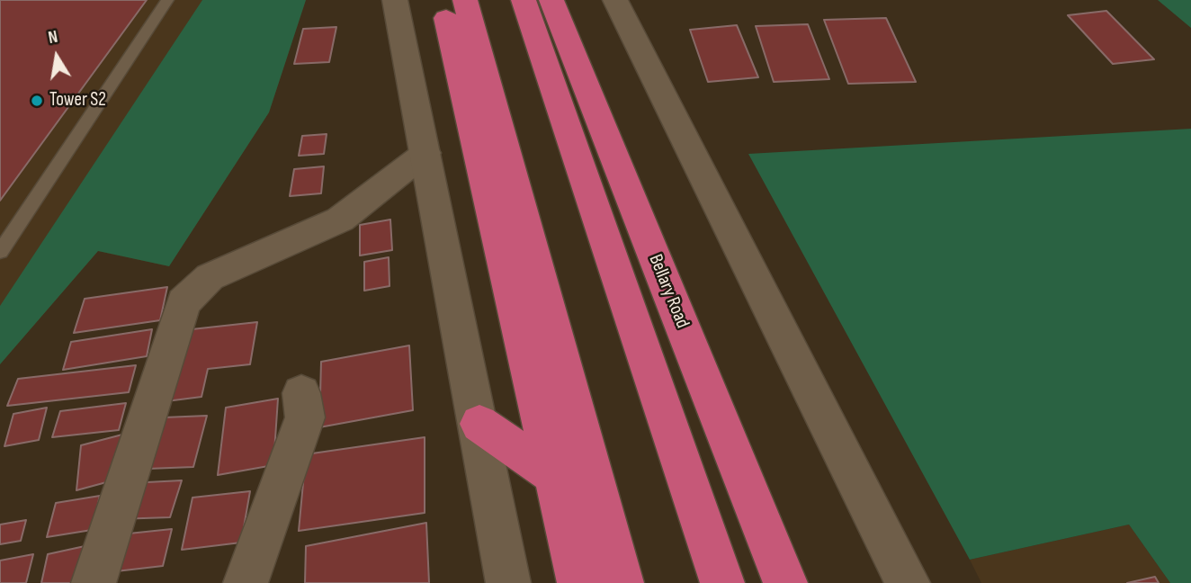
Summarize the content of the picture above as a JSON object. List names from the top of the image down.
{
  "streets": {
    "highway": ["Bellary Road"]
  },
  "places": ["Tower S2"],
  "north": "top"
}
